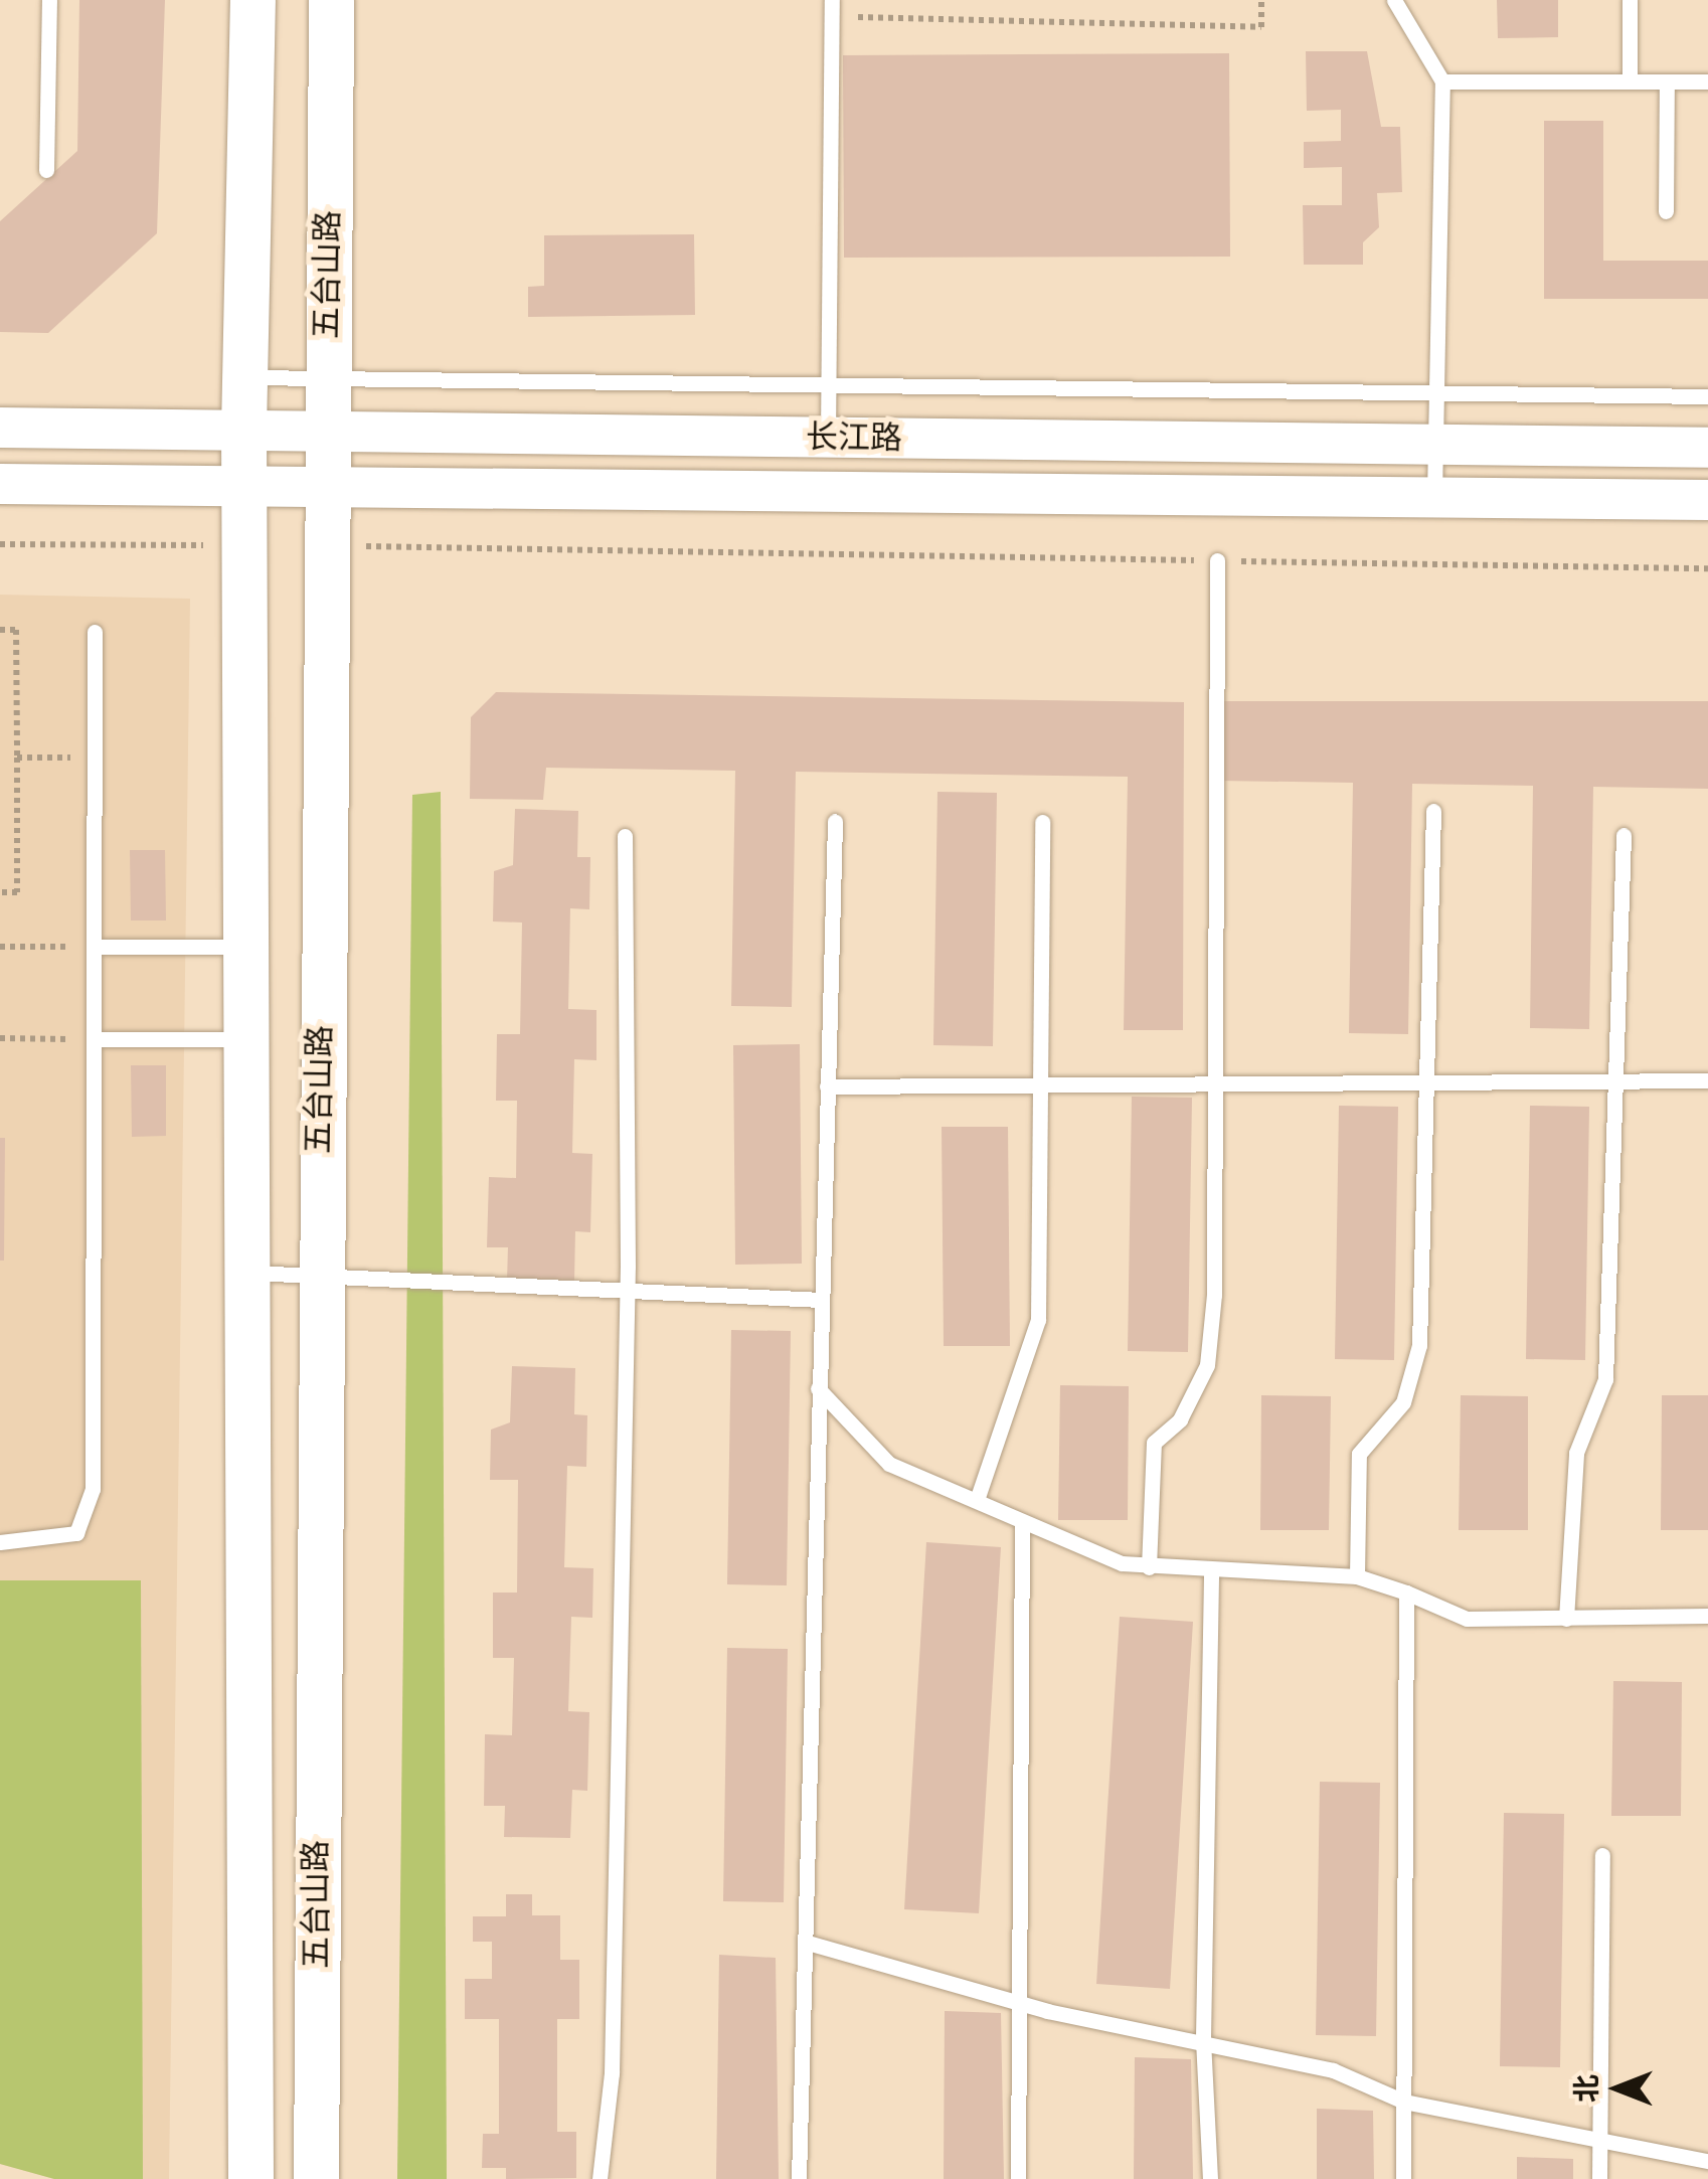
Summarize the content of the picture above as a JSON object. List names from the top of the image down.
{
  "streets": {
    "main road": ["五台山路"],
    "street": ["长江路"]
  },
  "crossings": [
    ["五台山路", "长江路"]
  ],
  "north": "left"
}
